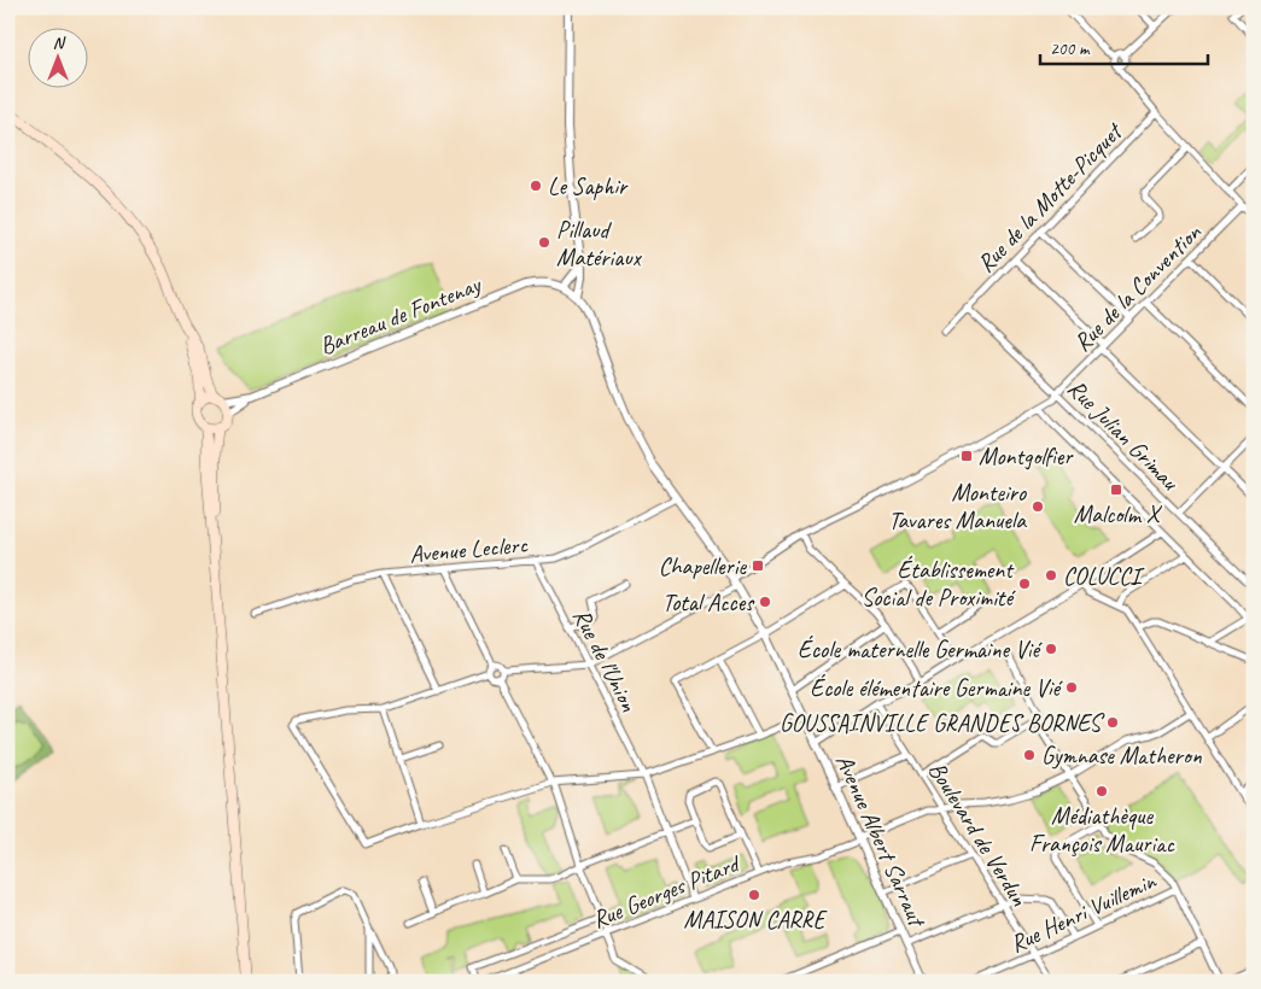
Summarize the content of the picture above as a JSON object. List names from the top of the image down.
{
  "streets": {
    "street": [
      "Rue de la Motte-Picquet",
      "Rue de la Convention",
      "Barreau de Fontenay",
      "Rue Julian Grimau",
      "Avenue Leclerc",
      "Rue de l'Union",
      "Boulevard de Verdun",
      "Avenue Albert Sarraut",
      "Rue Georges Pitard",
      "Rue Henri Vuillemin"
    ]
  },
  "crossings": [
    ["Rue de la Motte-Picquet", "Rue Julian Grimau"],
    ["Rue de la Convention", "Rue Julian Grimau"],
    ["Rue de la Convention", "Avenue Albert Sarraut"],
    ["Avenue Leclerc", "Rue de l'Union"],
    ["Avenue Leclerc", "Avenue Albert Sarraut"],
    ["Rue de l'Union", "Rue Georges Pitard"],
    ["Boulevard de Verdun", "Rue Georges Pitard"],
    ["Boulevard de Verdun", "Rue Henri Vuillemin"],
    ["Avenue Albert Sarraut", "Rue Georges Pitard"]
  ],
  "places": {
    "other": [
      "Le Saphir",
      "Pillaud Matériaux",
      "Monteiro Tavares Manuela",
      "COLUCCI",
      "Établissement Social de Proximité",
      "Total Acces",
      "École maternelle Germaine Vié",
      "École élémentaire Germaine Vié",
      "GOUSSAINVILLE GRANDES BORNES",
      "Gymnase Matheron",
      "Médiathèque François Mauriac",
      "MAISON CARRE"
    ],
    "transit": ["Montgolfier", "Malcolm X", "Chapellerie"]
  },
  "scale_bar": "200 m",
  "north": "top"
}
